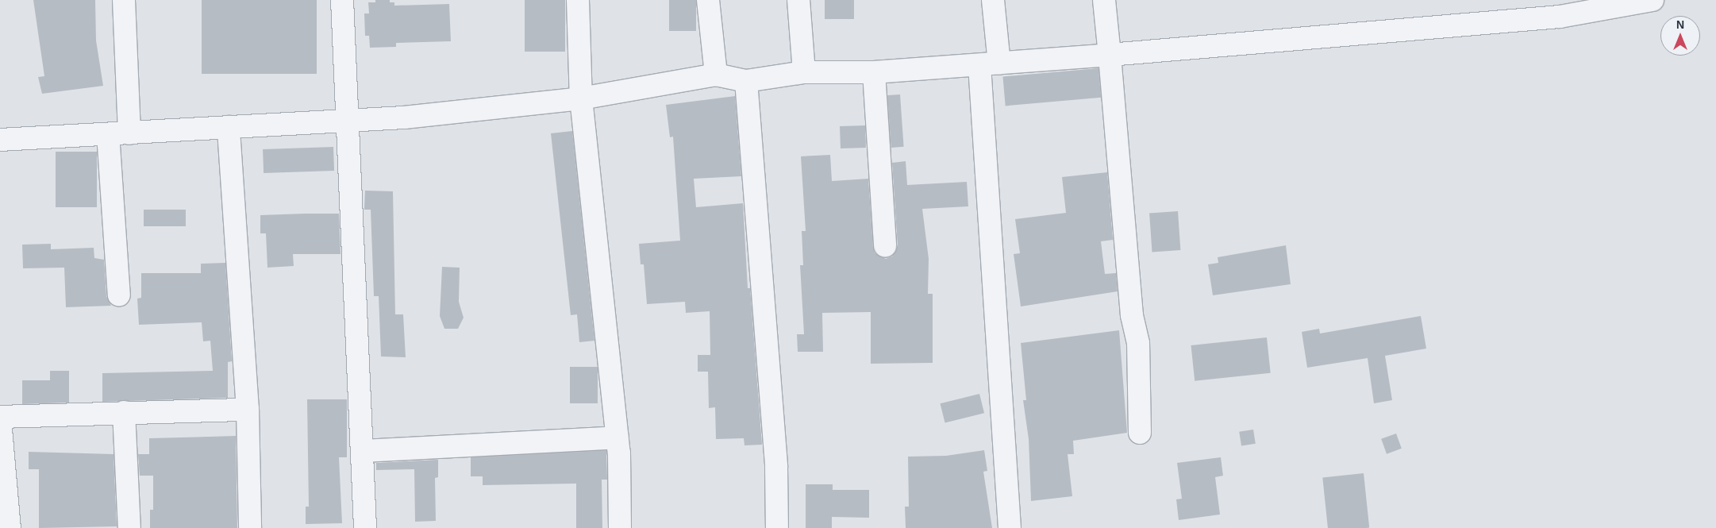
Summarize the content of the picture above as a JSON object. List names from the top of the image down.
{
  "north": "top"
}
